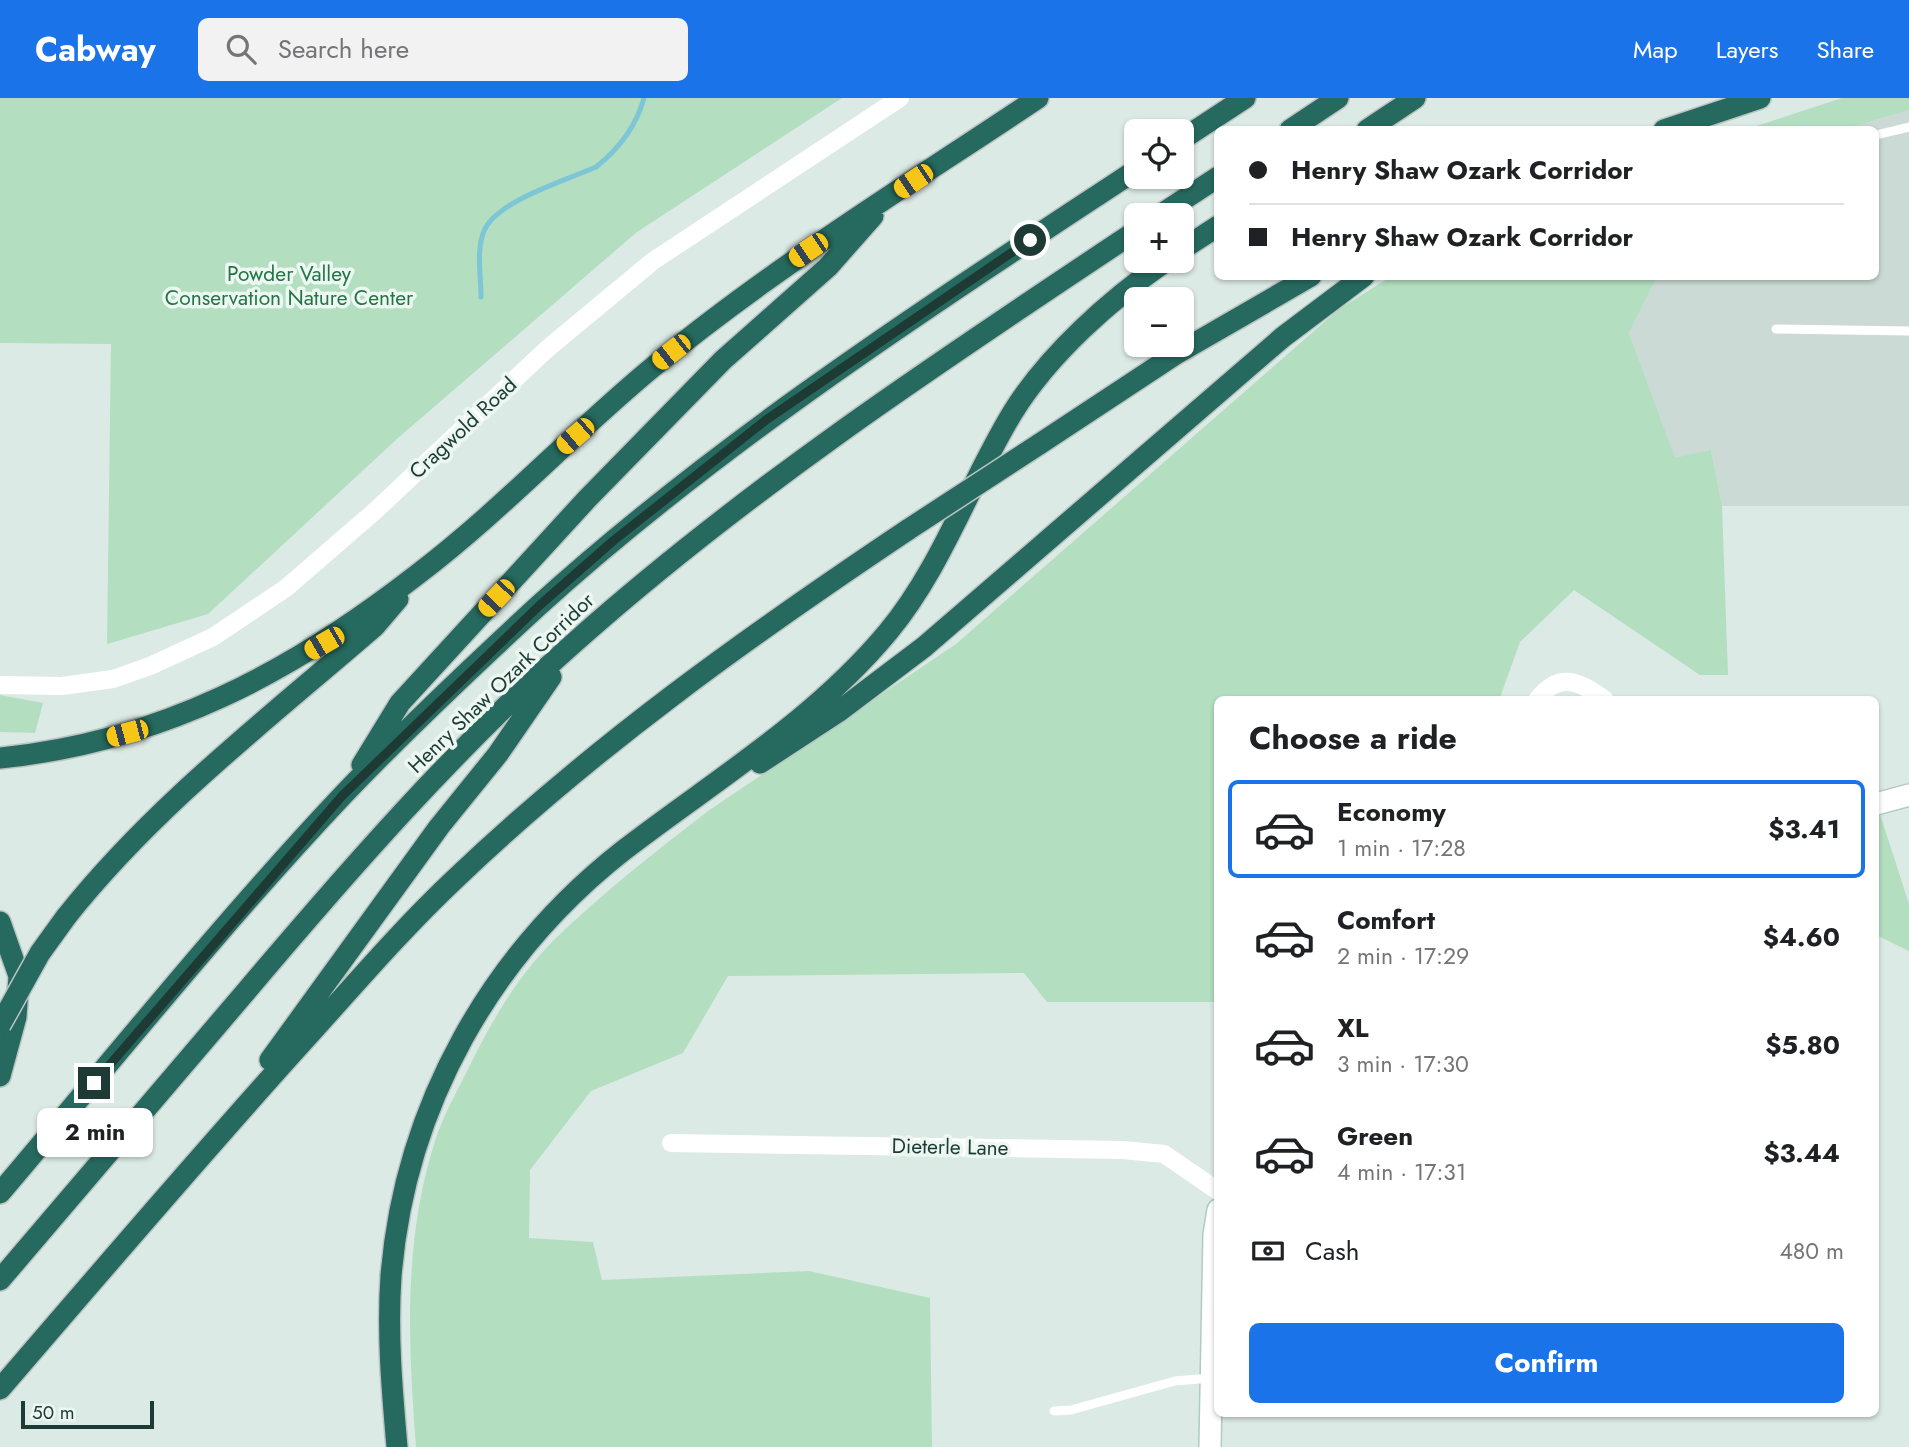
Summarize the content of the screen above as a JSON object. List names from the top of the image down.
{
  "streets": {
    "highway": ["Henry Shaw Ozark Corridor"],
    "street": ["Cragwold Road", "Dieterle Lane"]
  },
  "parks": ["Powder Valley Conservation Nature Center"],
  "scale_bar": "50 m",
  "page": {
    "header": "Cabway",
    "search": "Search here",
    "nav": ["Map", "Layers", "Share"],
    "map_buttons": ["+", "−"],
    "banner": ["Henry Shaw Ozark Corridor", "Henry Shaw Ozark Corridor"],
    "heading": "Choose a ride",
    "list": [
      {
        "name": "Economy",
        "note": "1 min · 17:28",
        "value": "$3.41"
      },
      {
        "name": "Comfort",
        "note": "2 min · 17:29",
        "value": "$4.60"
      },
      {
        "name": "XL",
        "note": "3 min · 17:30",
        "value": "$5.80"
      },
      {
        "name": "Green",
        "note": "4 min · 17:31",
        "value": "$3.44"
      }
    ],
    "bubble": "2 min",
    "pay": ["Cash", "480 m"],
    "buttons": "Confirm",
    "scale": "50 m"
  }
}
